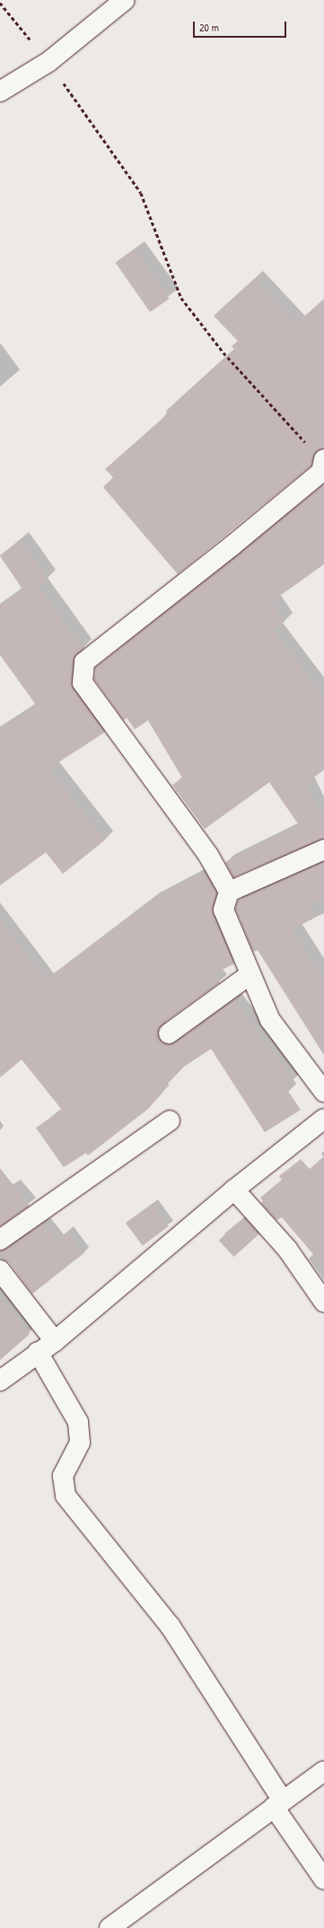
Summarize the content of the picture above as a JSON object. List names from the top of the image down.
{
  "scale_bar": "20 m"
}
